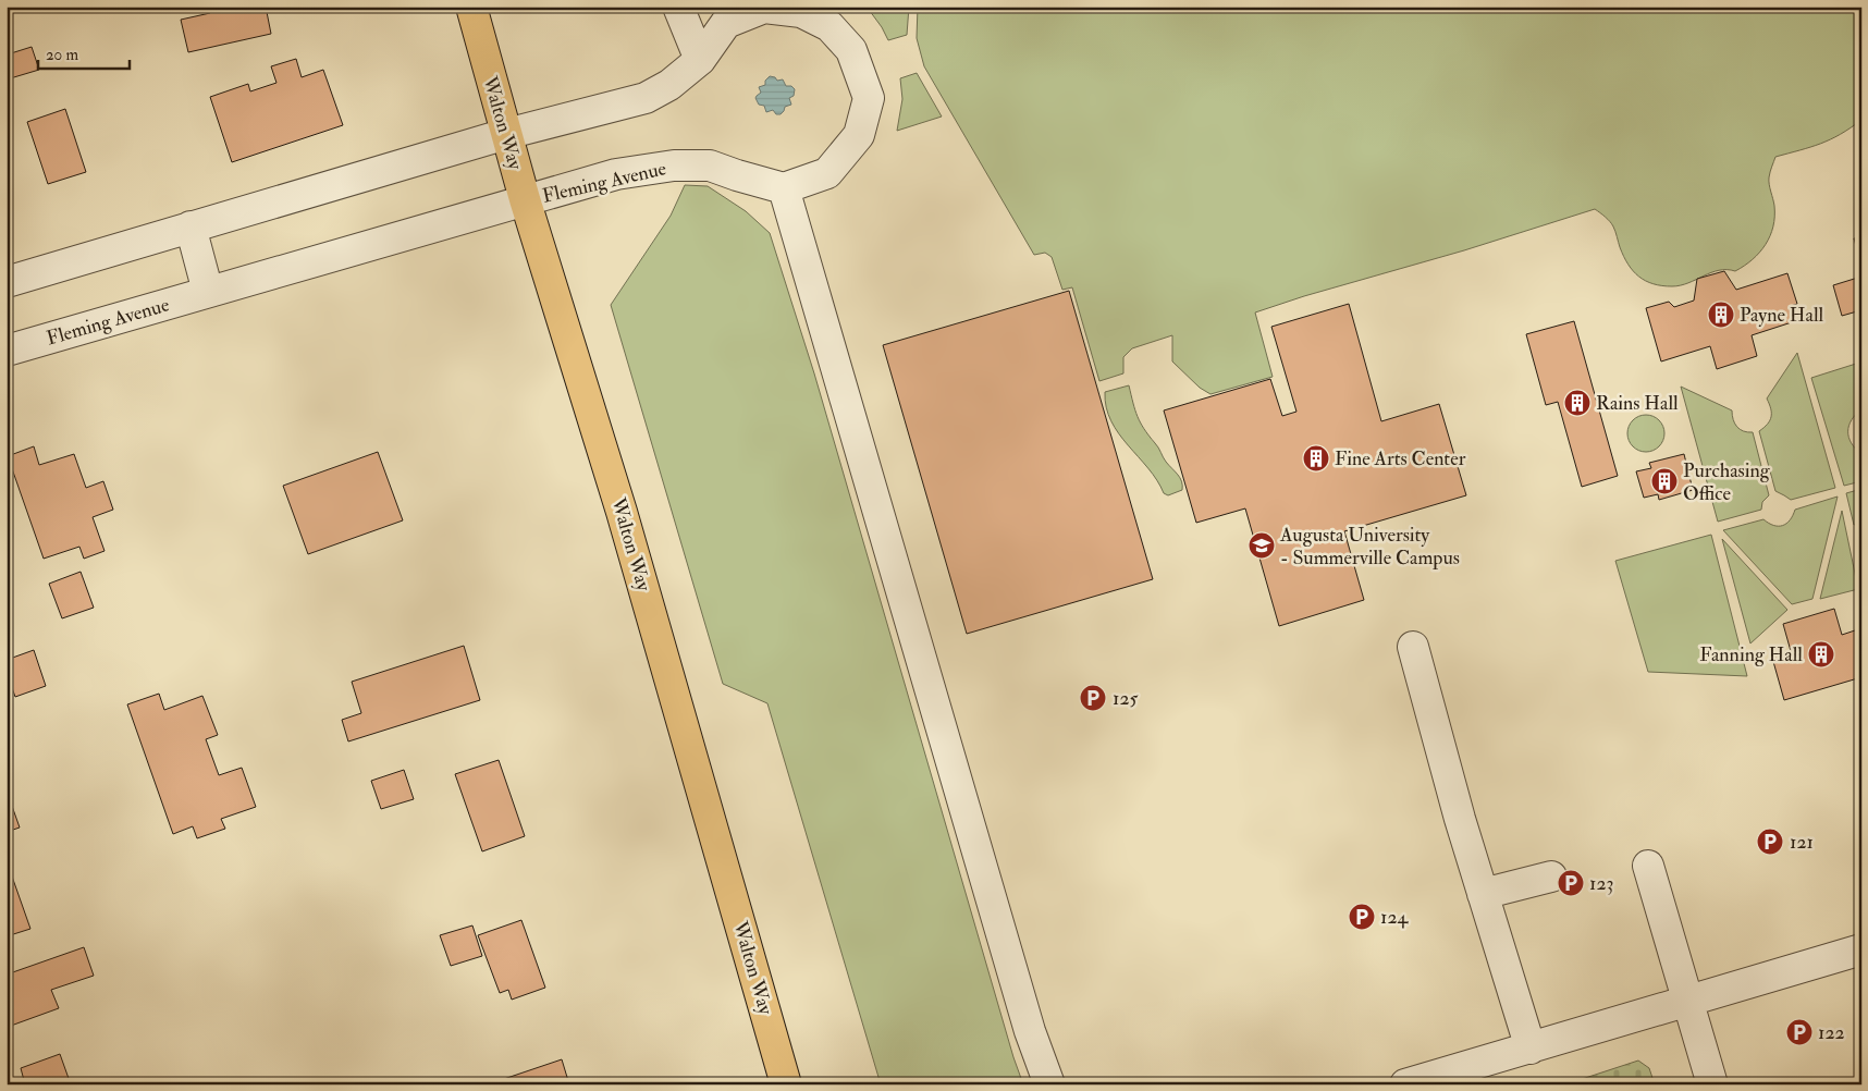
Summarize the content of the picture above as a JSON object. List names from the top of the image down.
{
  "streets": {
    "main road": ["Walton Way"],
    "street": ["Fleming Avenue"]
  },
  "crossings": [
    ["Walton Way", "Fleming Avenue"]
  ],
  "places": {
    "building": [
      "Payne Hall",
      "Rains Hall",
      "Fine Arts Center",
      "Purchasing Office",
      "Fanning Hall"
    ],
    "school or university": ["Augusta University - Summerville Campus"],
    "parking": [
      "125",
      "121",
      "123",
      "124",
      "122"
    ]
  },
  "scale_bar": "20 m"
}
